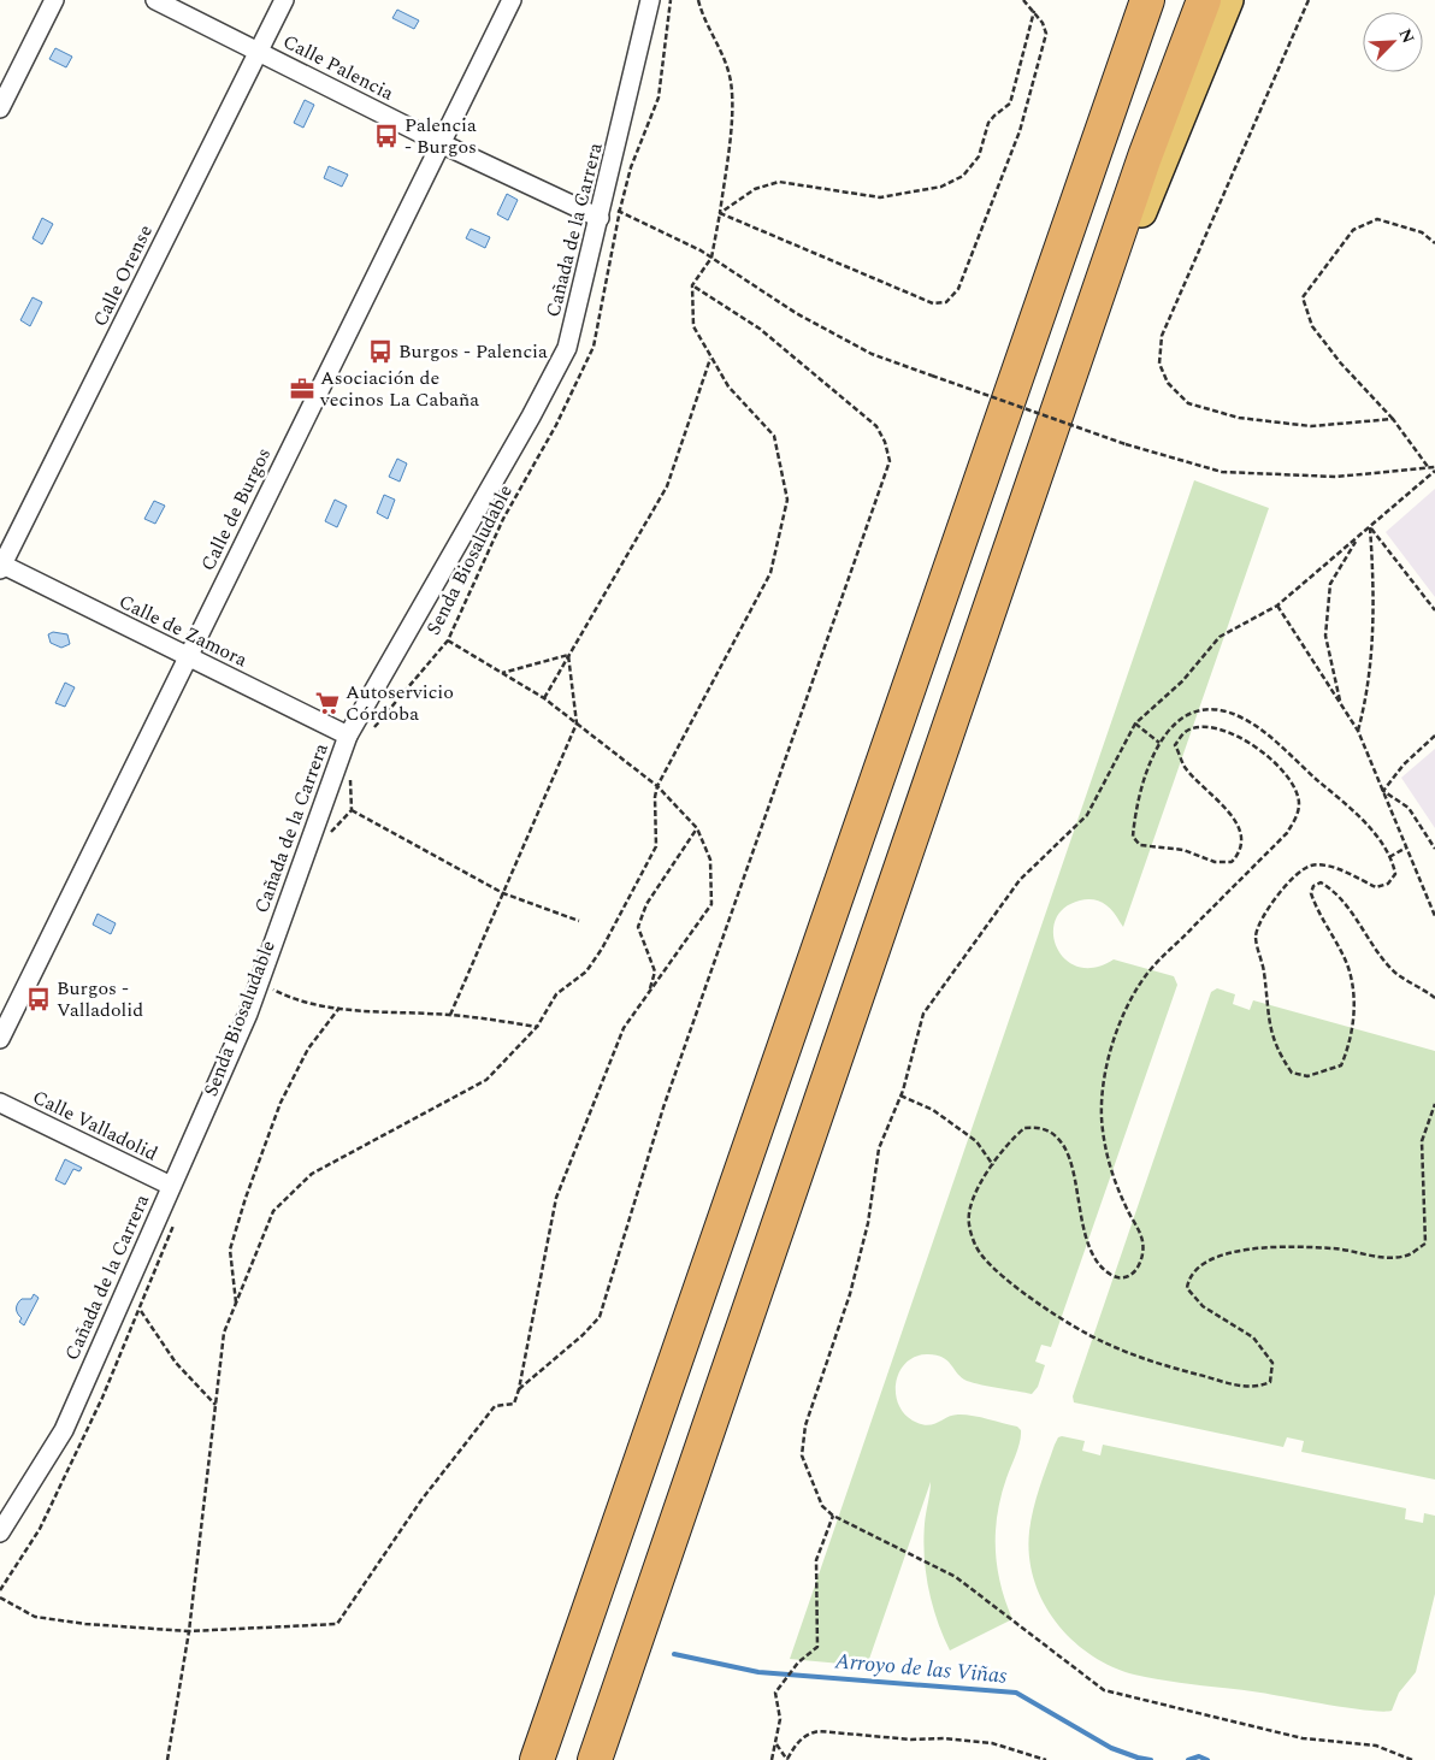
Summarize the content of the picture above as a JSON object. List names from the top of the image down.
{
  "streets": {
    "street": [
      "Calle Palencia",
      "Cañada de la Carrera",
      "Calle Orense",
      "Calle de Burgos",
      "Calle de Zamora",
      "Calle Valladolid"
    ],
    "path": ["Senda Biosaludable"]
  },
  "crossings": [
    ["Calle Palencia", "Cañada de la Carrera"],
    ["Calle Palencia", "Calle Orense"],
    ["Calle Palencia", "Calle de Burgos"],
    ["Cañada de la Carrera", "Calle de Zamora"],
    ["Cañada de la Carrera", "Calle Valladolid"],
    ["Calle Orense", "Calle de Zamora"],
    ["Calle de Burgos", "Calle de Zamora"]
  ],
  "water": ["Arroyo de las Viñas"],
  "places": {
    "bus stop": ["Palencia - Burgos", "Burgos - Palencia", "Burgos - Valladolid"],
    "office": ["Asociación de vecinos La Cabaña"],
    "supermarket": ["Autoservicio Córdoba"]
  },
  "north": "top right"
}
